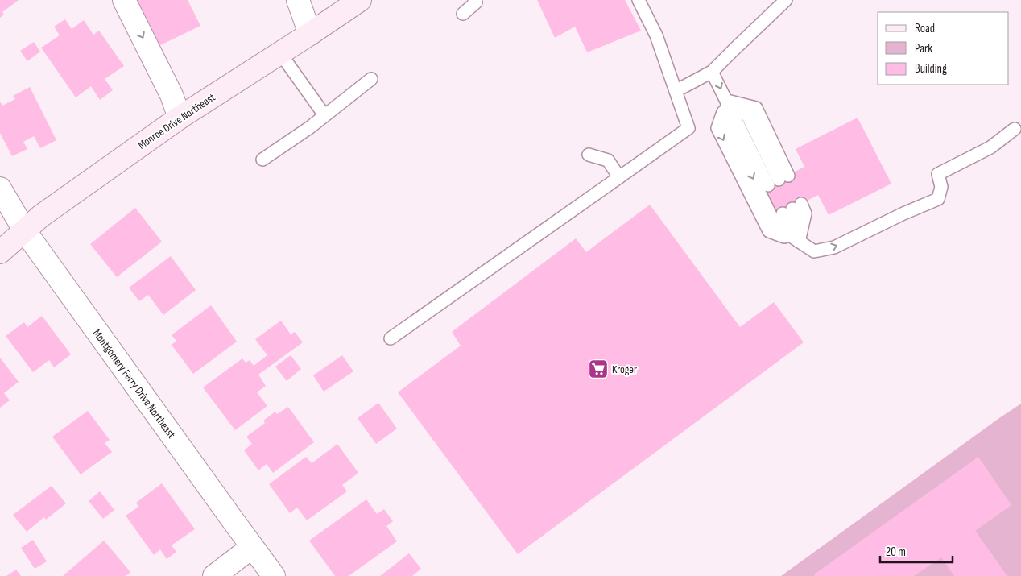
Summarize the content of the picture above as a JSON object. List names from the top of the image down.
{
  "streets": {
    "main road": ["Monroe Drive Northeast"],
    "street": ["Montgomery Ferry Drive Northeast"]
  },
  "crossings": [
    ["Monroe Drive Northeast", "Montgomery Ferry Drive Northeast"]
  ],
  "places": {
    "supermarket": ["Kroger"]
  },
  "legend": ["Road", "Park", "Building"],
  "scale_bar": "20 m"
}
